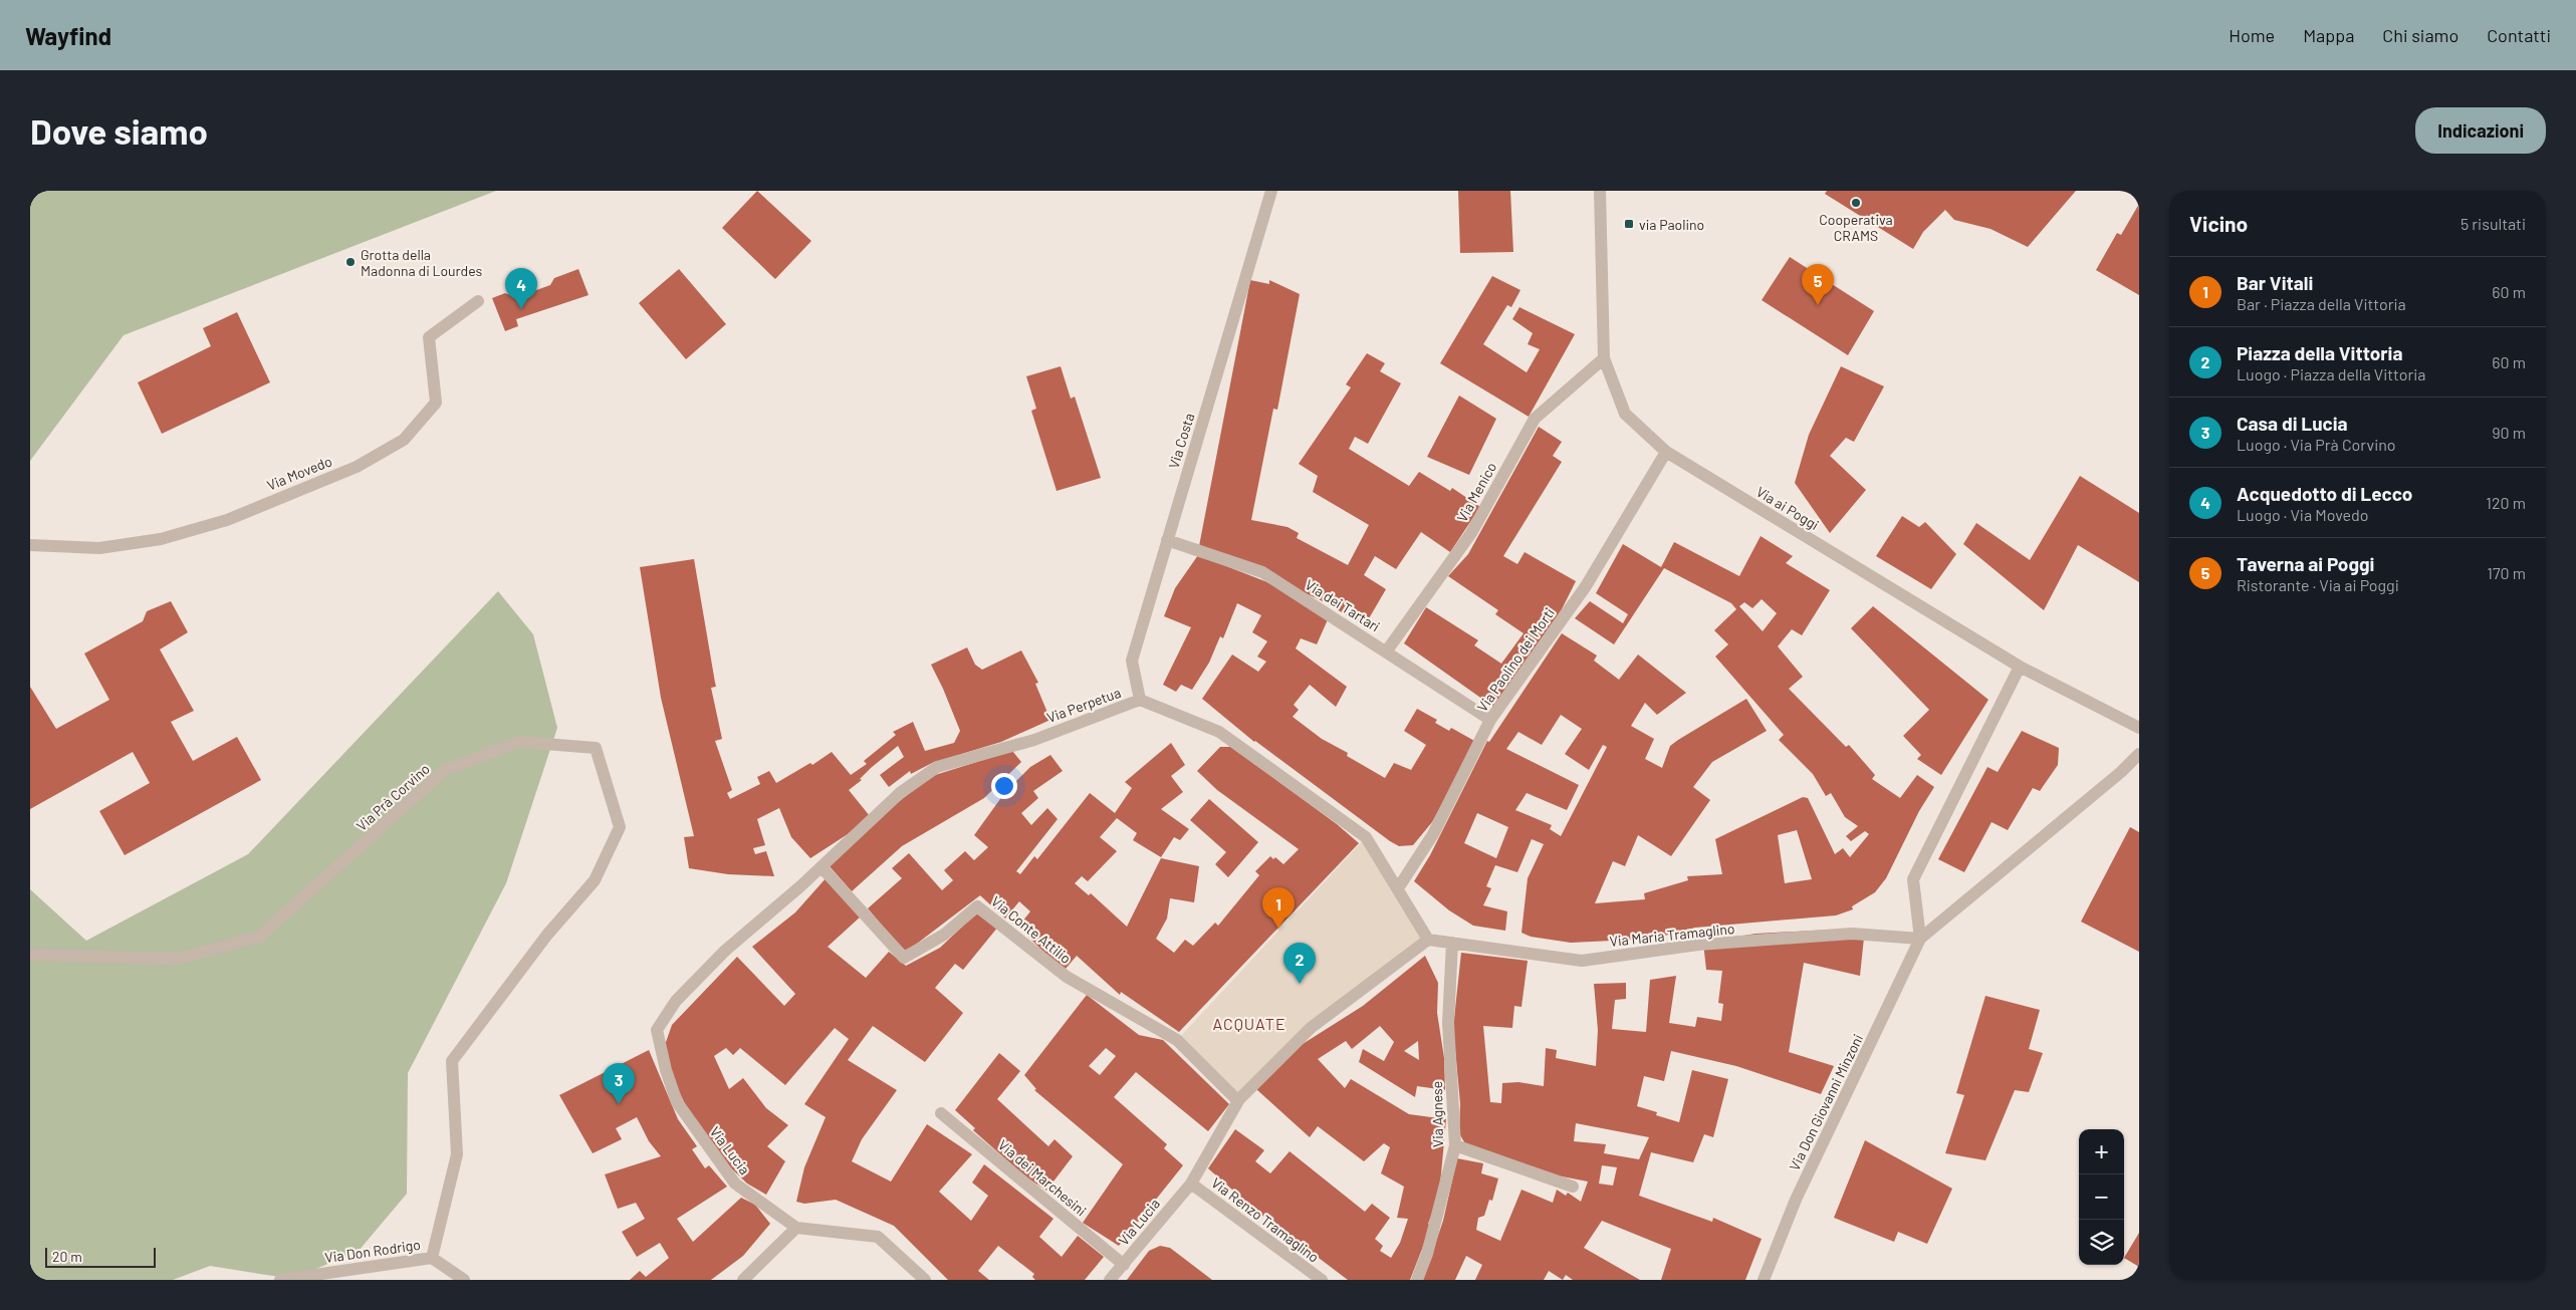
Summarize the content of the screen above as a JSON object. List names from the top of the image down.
{
  "streets": {
    "street": [
      "Via Costa",
      "Via Movedo",
      "Via Menico",
      "Via ai Poggi",
      "Via dei Tartari",
      "Via Paolino dei Morti",
      "Via Perpetua",
      "Via Prà Corvino",
      "Via Conte Attilio",
      "Via Maria Tramaglino",
      "Via Don Giovanni Minzoni",
      "Via Agnese",
      "Via Lucia",
      "Via dei Marchesini",
      "Via Renzo Tramaglino",
      "Via Don Rodrigo"
    ]
  },
  "crossings": [
    ["Via Costa", "Via dei Tartari"],
    ["Via Costa", "Via Perpetua"],
    ["Via Menico", "Via ai Poggi"],
    ["Via Menico", "Via dei Tartari"],
    ["Via ai Poggi", "Via Paolino dei Morti"],
    ["Via dei Tartari", "Via Paolino dei Morti"],
    ["Via Paolino dei Morti", "Via Perpetua"],
    ["Via Perpetua", "Via Conte Attilio"],
    ["Via Perpetua", "Via Maria Tramaglino"],
    ["Via Perpetua", "Via Lucia"],
    ["Via Prà Corvino", "Via Don Rodrigo"],
    ["Via Conte Attilio", "Via Lucia"],
    ["Via Maria Tramaglino", "Via Don Giovanni Minzoni"],
    ["Via Maria Tramaglino", "Via Agnese"],
    ["Via Maria Tramaglino", "Via Lucia"],
    ["Via Lucia", "Via dei Marchesini"],
    ["Via Lucia", "Via Renzo Tramaglino"]
  ],
  "districts": ["ACQUATE"],
  "places": {
    "other": ["Cooperativa CRAMS", "Grotta della Madonna di Lourdes"],
    "transit": ["via Paolino"]
  },
  "scale_bar": "20 m",
  "page": {
    "header": "Wayfind",
    "nav": [
      "Home",
      "Mappa",
      "Chi siamo",
      "Contatti"
    ],
    "buttons": "Indicazioni",
    "title": "Dove siamo",
    "heading": ["Vicino", "5 risultati"],
    "list": [
      {
        "mark": "1",
        "name": "Bar Vitali",
        "note": "Bar · Piazza della Vittoria",
        "value": "60 m"
      },
      {
        "mark": "2",
        "name": "Piazza della Vittoria",
        "note": "Luogo · Piazza della Vittoria",
        "value": "60 m"
      },
      {
        "mark": "3",
        "name": "Casa di Lucia",
        "note": "Luogo · Via Prà Corvino",
        "value": "90 m"
      },
      {
        "mark": "4",
        "name": "Acquedotto di Lecco",
        "note": "Luogo · Via Movedo",
        "value": "120 m"
      },
      {
        "mark": "5",
        "name": "Taverna ai Poggi",
        "note": "Ristorante · Via ai Poggi",
        "value": "170 m"
      }
    ],
    "pins": [
      "5",
      "4",
      "1",
      "2",
      "3"
    ],
    "map_buttons": ["+", "−"],
    "scale": "20 m"
  }
}
